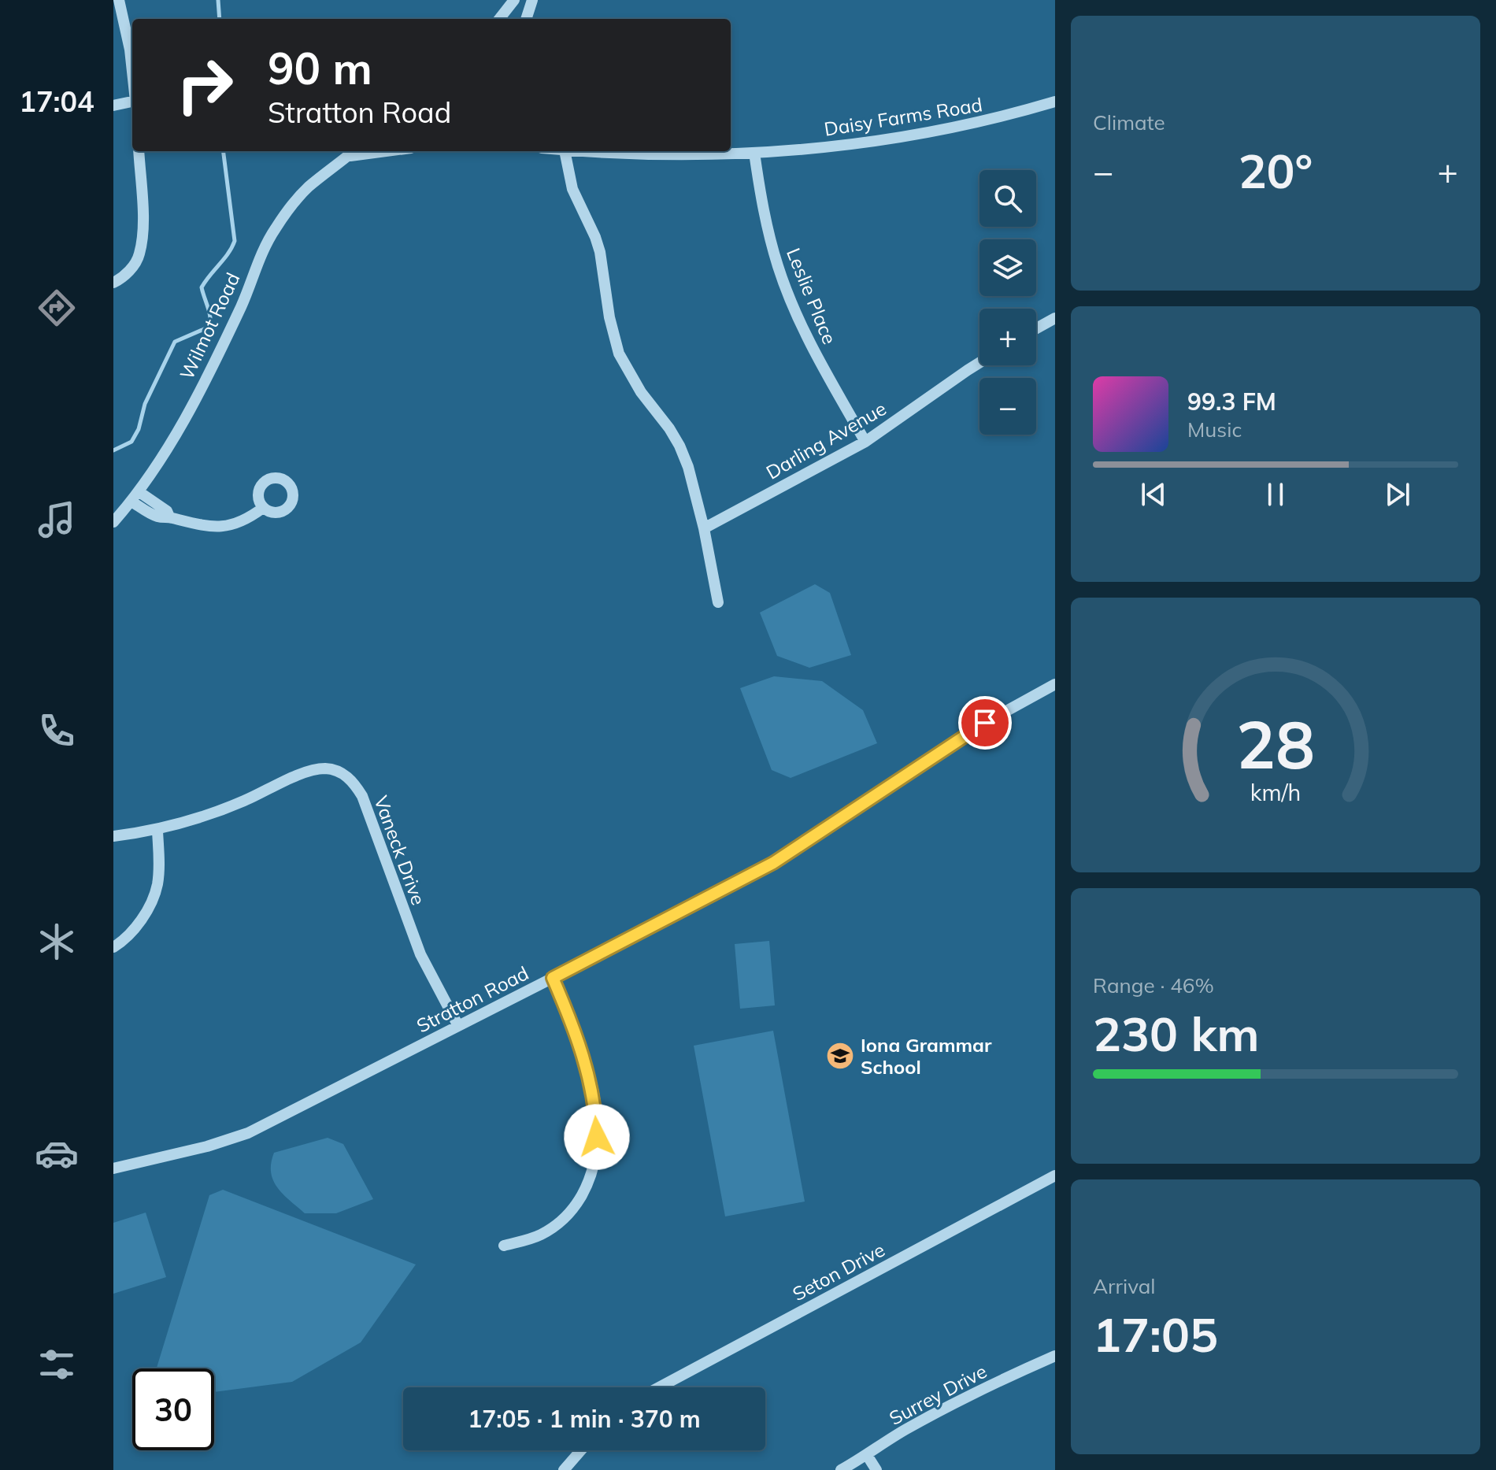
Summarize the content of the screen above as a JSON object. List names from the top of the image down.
{
  "streets": {
    "street": [
      "Daisy Farms Road",
      "Leslie Place",
      "Wilmot Road",
      "Darling Avenue",
      "Vaneck Drive",
      "Stratton Road",
      "Seton Drive",
      "Surrey Drive"
    ]
  },
  "crossings": [
    ["Daisy Farms Road", "Leslie Place"],
    ["Leslie Place", "Darling Avenue"],
    ["Vaneck Drive", "Stratton Road"]
  ],
  "places": {
    "school or university": ["Iona Grammar School"]
  },
  "page": {
    "tabs": "17:04",
    "tile": [
      "Climate",
      ["Range · 46%", "230 km"],
      ["Arrival", "17:05"]
    ],
    "turn": ["90 m", "Stratton Road"],
    "heat": ["−", "20°", "+"],
    "map_buttons": ["+", "−"],
    "song": ["99.3 FM", "Music"],
    "limit": "30",
    "trip": "17:05 · 1 min · 370 m",
    "gauge": ["28", "km/h"]
  }
}
